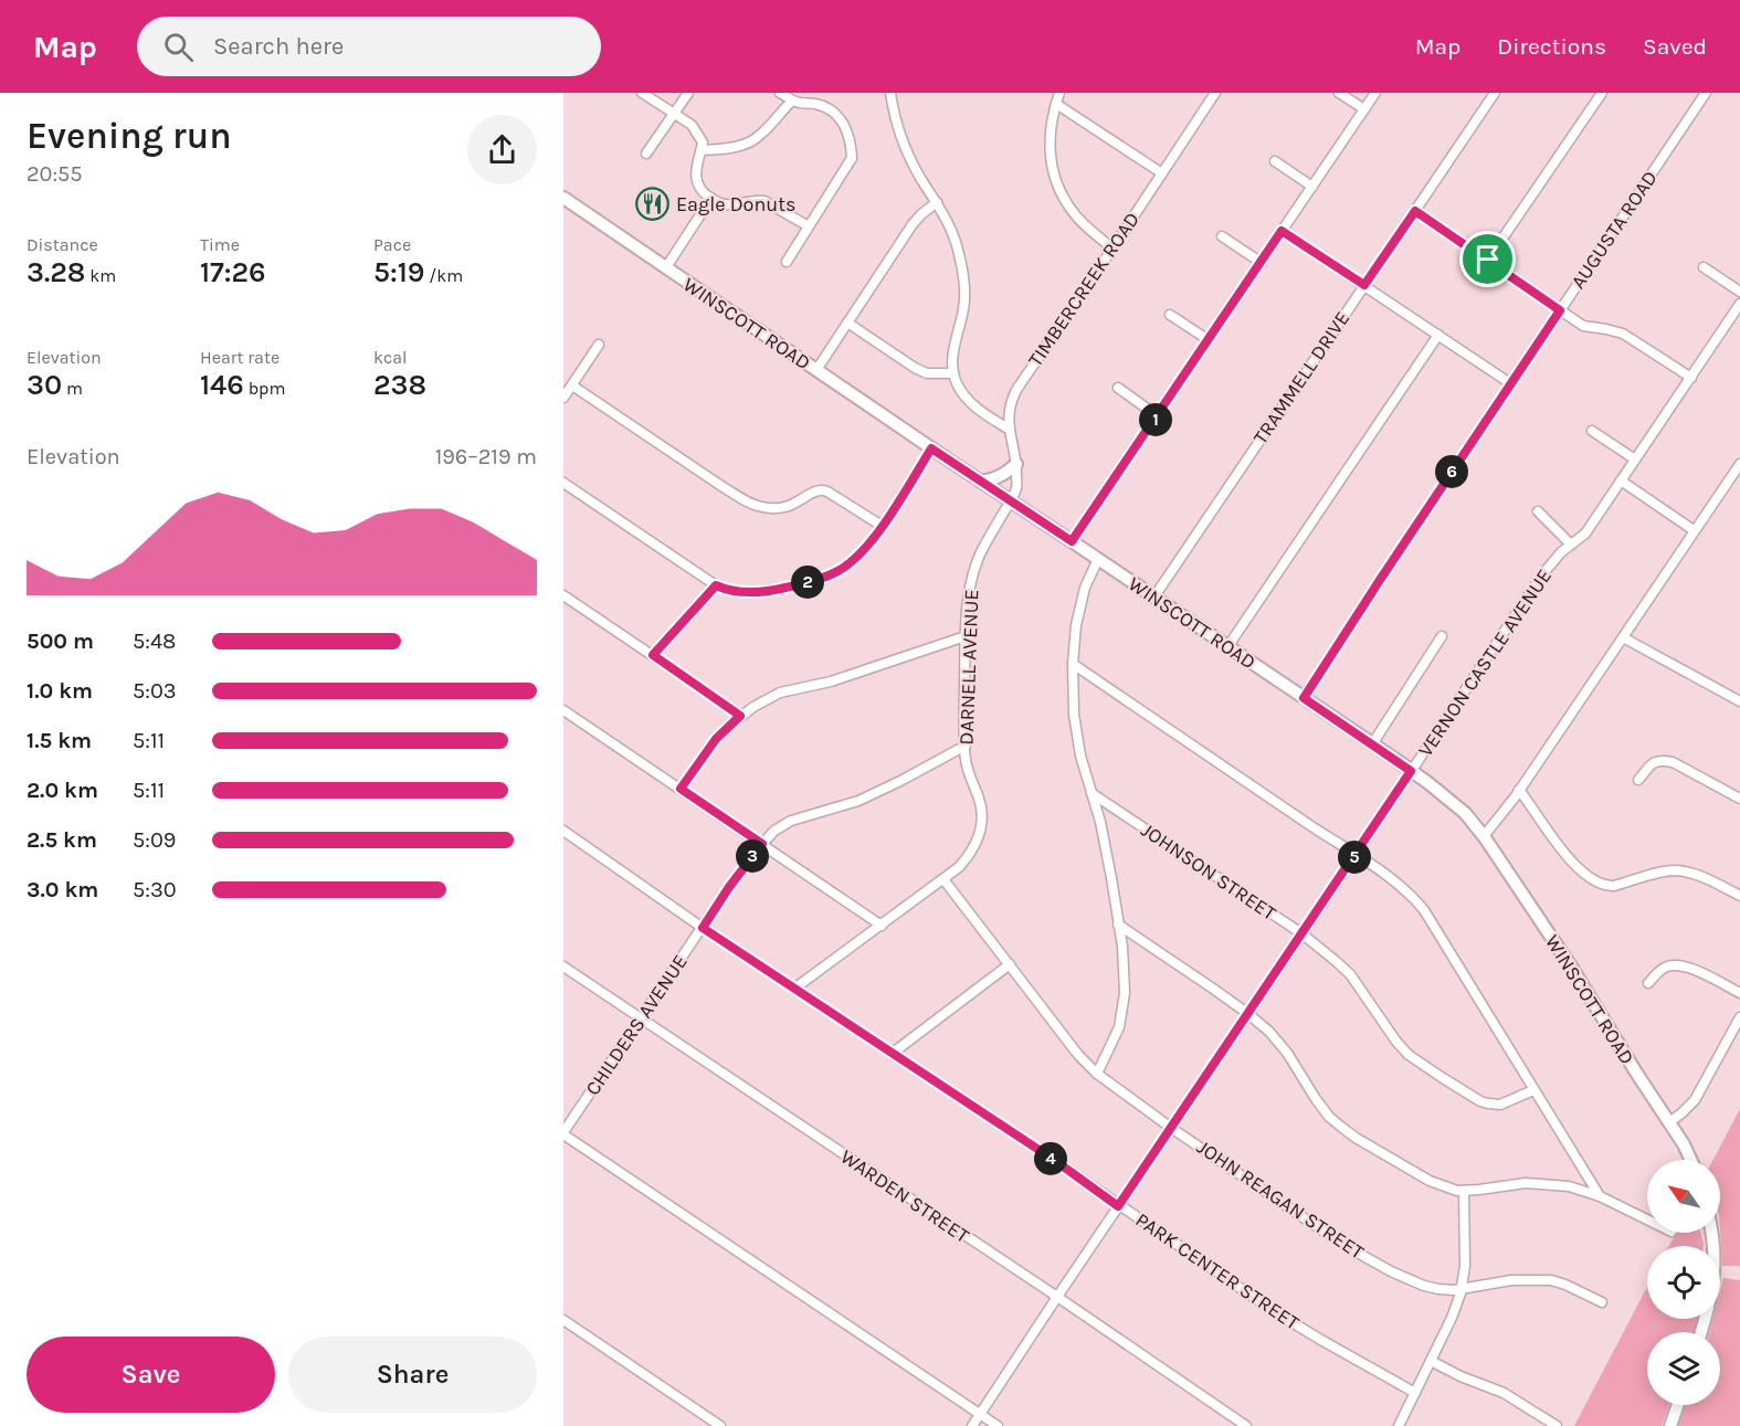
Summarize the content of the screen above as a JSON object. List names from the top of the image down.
{
  "streets": {
    "main road": ["WINSCOTT ROAD"],
    "street": [
      "AUGUSTA ROAD",
      "TIMBERCREEK ROAD",
      "TRAMMELL DRIVE",
      "VERNON CASTLE AVENUE",
      "DARNELL AVENUE",
      "JOHNSON STREET",
      "CHILDERS AVENUE",
      "WARDEN STREET",
      "JOHN REAGAN STREET",
      "PARK CENTER STREET"
    ]
  },
  "crossings": [
    ["AUGUSTA ROAD", "WINSCOTT ROAD"],
    ["TIMBERCREEK ROAD", "WINSCOTT ROAD"],
    ["TIMBERCREEK ROAD", "DARNELL AVENUE"],
    ["WINSCOTT ROAD", "TRAMMELL DRIVE"],
    ["WINSCOTT ROAD", "VERNON CASTLE AVENUE"],
    ["WINSCOTT ROAD", "DARNELL AVENUE"],
    ["VERNON CASTLE AVENUE", "JOHNSON STREET"],
    ["VERNON CASTLE AVENUE", "WARDEN STREET"],
    ["VERNON CASTLE AVENUE", "JOHN REAGAN STREET"],
    ["VERNON CASTLE AVENUE", "PARK CENTER STREET"],
    ["DARNELL AVENUE", "CHILDERS AVENUE"],
    ["DARNELL AVENUE", "JOHN REAGAN STREET"],
    ["DARNELL AVENUE", "PARK CENTER STREET"],
    ["CHILDERS AVENUE", "WARDEN STREET"],
    ["CHILDERS AVENUE", "PARK CENTER STREET"]
  ],
  "places": {
    "restaurant": ["Eagle Donuts"]
  },
  "north": "top left",
  "page": {
    "header": "Map",
    "search": "Search here",
    "nav": ["Map", "Directions", "Saved"],
    "heading": ["Evening run", "20:55"],
    "stats": [
      ["Distance", "3.28 km"],
      ["Time", "17:26"],
      ["Pace", "5:19 /km"],
      ["Elevation", "30 m"],
      ["Heart rate", "146 bpm"],
      ["kcal", "238"]
    ],
    "pins": [
      "1",
      "6",
      "2",
      "3",
      "5",
      "4"
    ],
    "chart": ["Elevation", "196–219 m"],
    "list": [
      {
        "name": "500 m",
        "note": "5:48"
      },
      {
        "name": "1.0 km",
        "note": "5:03"
      },
      {
        "name": "1.5 km",
        "note": "5:11"
      },
      {
        "name": "2.0 km",
        "note": "5:11"
      },
      {
        "name": "2.5 km",
        "note": "5:09"
      },
      {
        "name": "3.0 km",
        "note": "5:30"
      }
    ],
    "buttons": ["Save", "Share"]
  }
}
